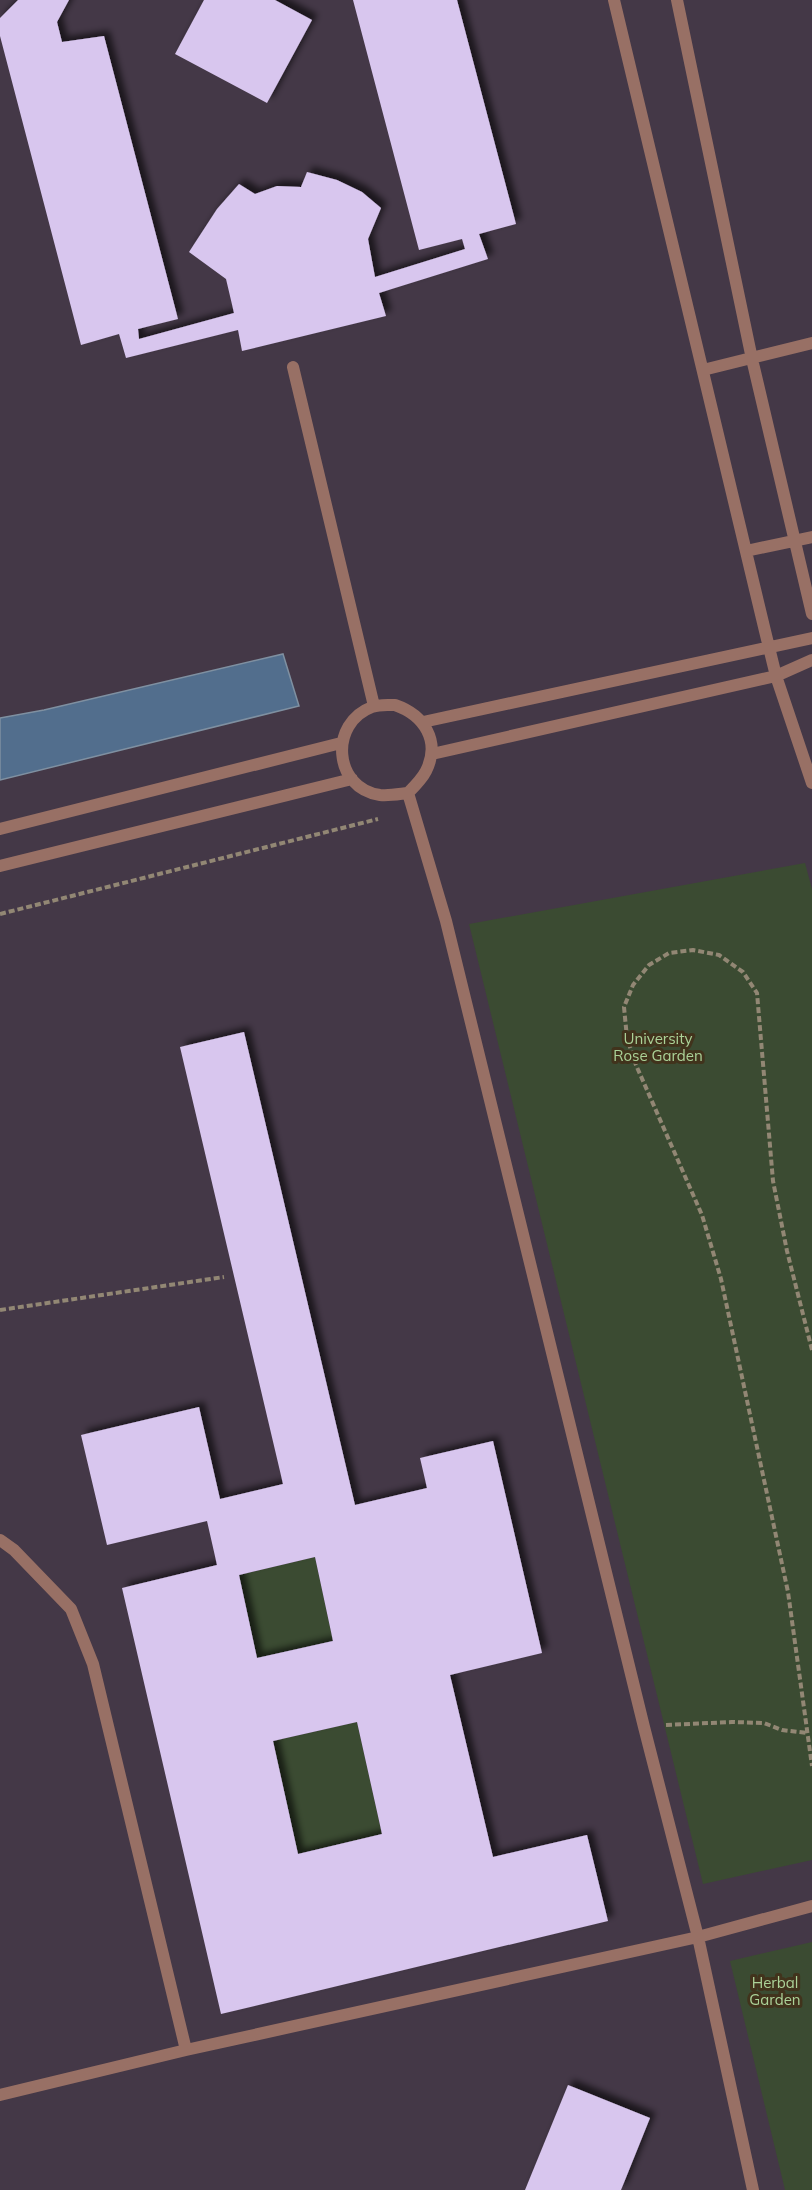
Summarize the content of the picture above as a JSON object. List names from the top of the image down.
{
  "parks": ["University Rose Garden", "Herbal Garden"]
}
